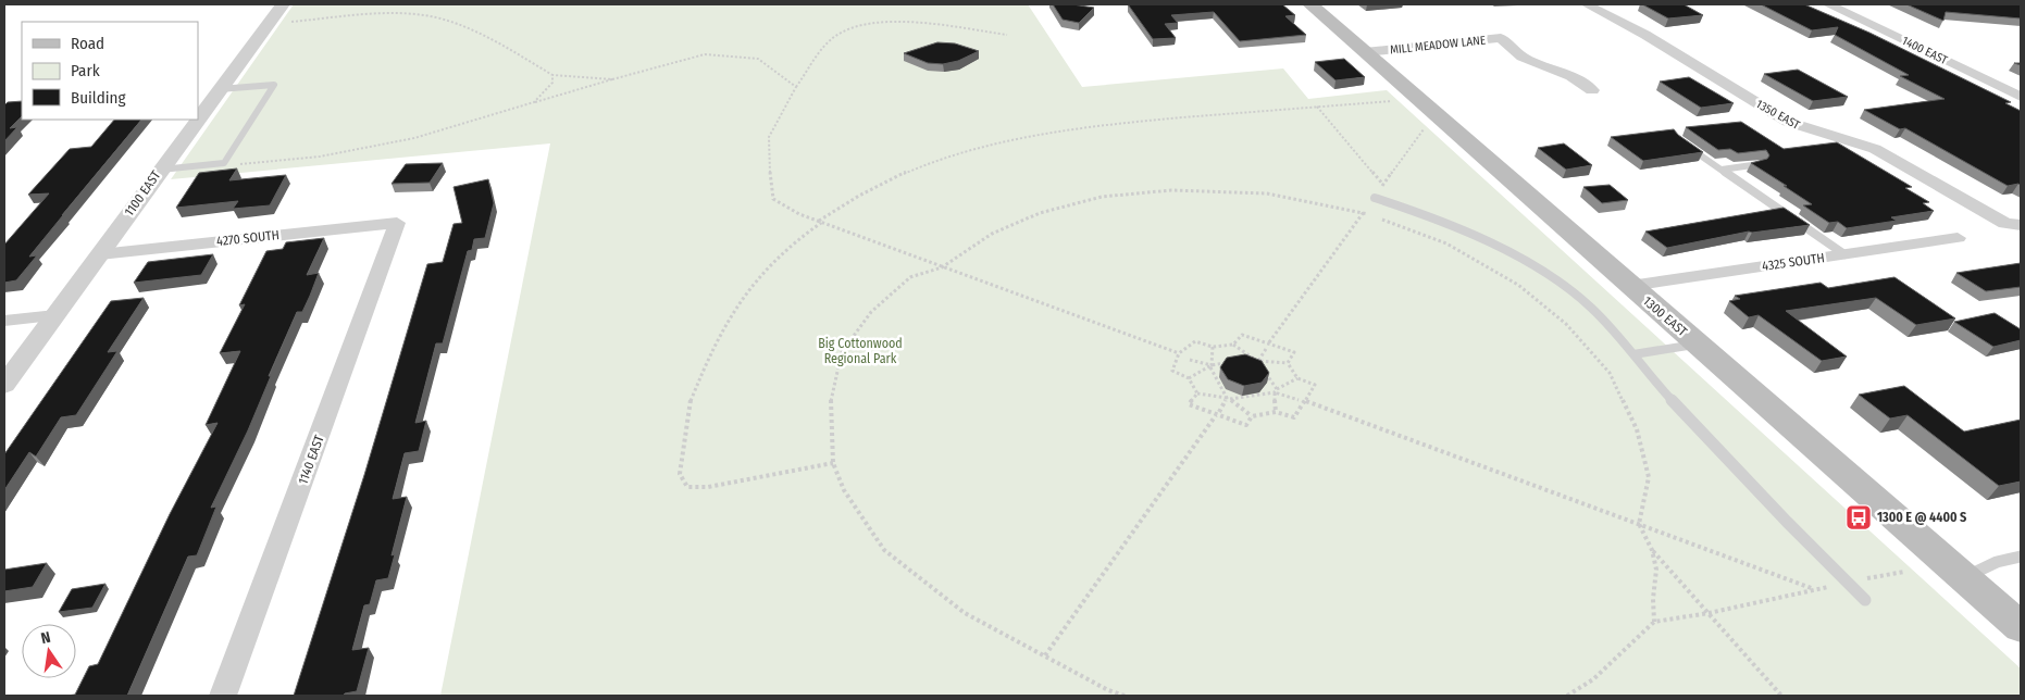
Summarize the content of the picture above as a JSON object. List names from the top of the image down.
{
  "streets": {
    "main road": ["1300 EAST"],
    "street": [
      "MILL MEADOW LANE",
      "1400 EAST",
      "1350 EAST",
      "1100 EAST",
      "4270 SOUTH",
      "4325 SOUTH",
      "1140 EAST"
    ]
  },
  "crossings": [
    ["MILL MEADOW LANE", "1300 EAST"],
    ["1100 EAST", "4270 SOUTH"],
    ["4270 SOUTH", "1140 EAST"],
    ["4325 SOUTH", "1300 EAST"]
  ],
  "parks": ["Big Cottonwood Regional Park"],
  "places": {
    "bus stop": ["1300 E @ 4400 S"]
  },
  "legend": ["Road", "Park", "Building"],
  "north": "top"
}
